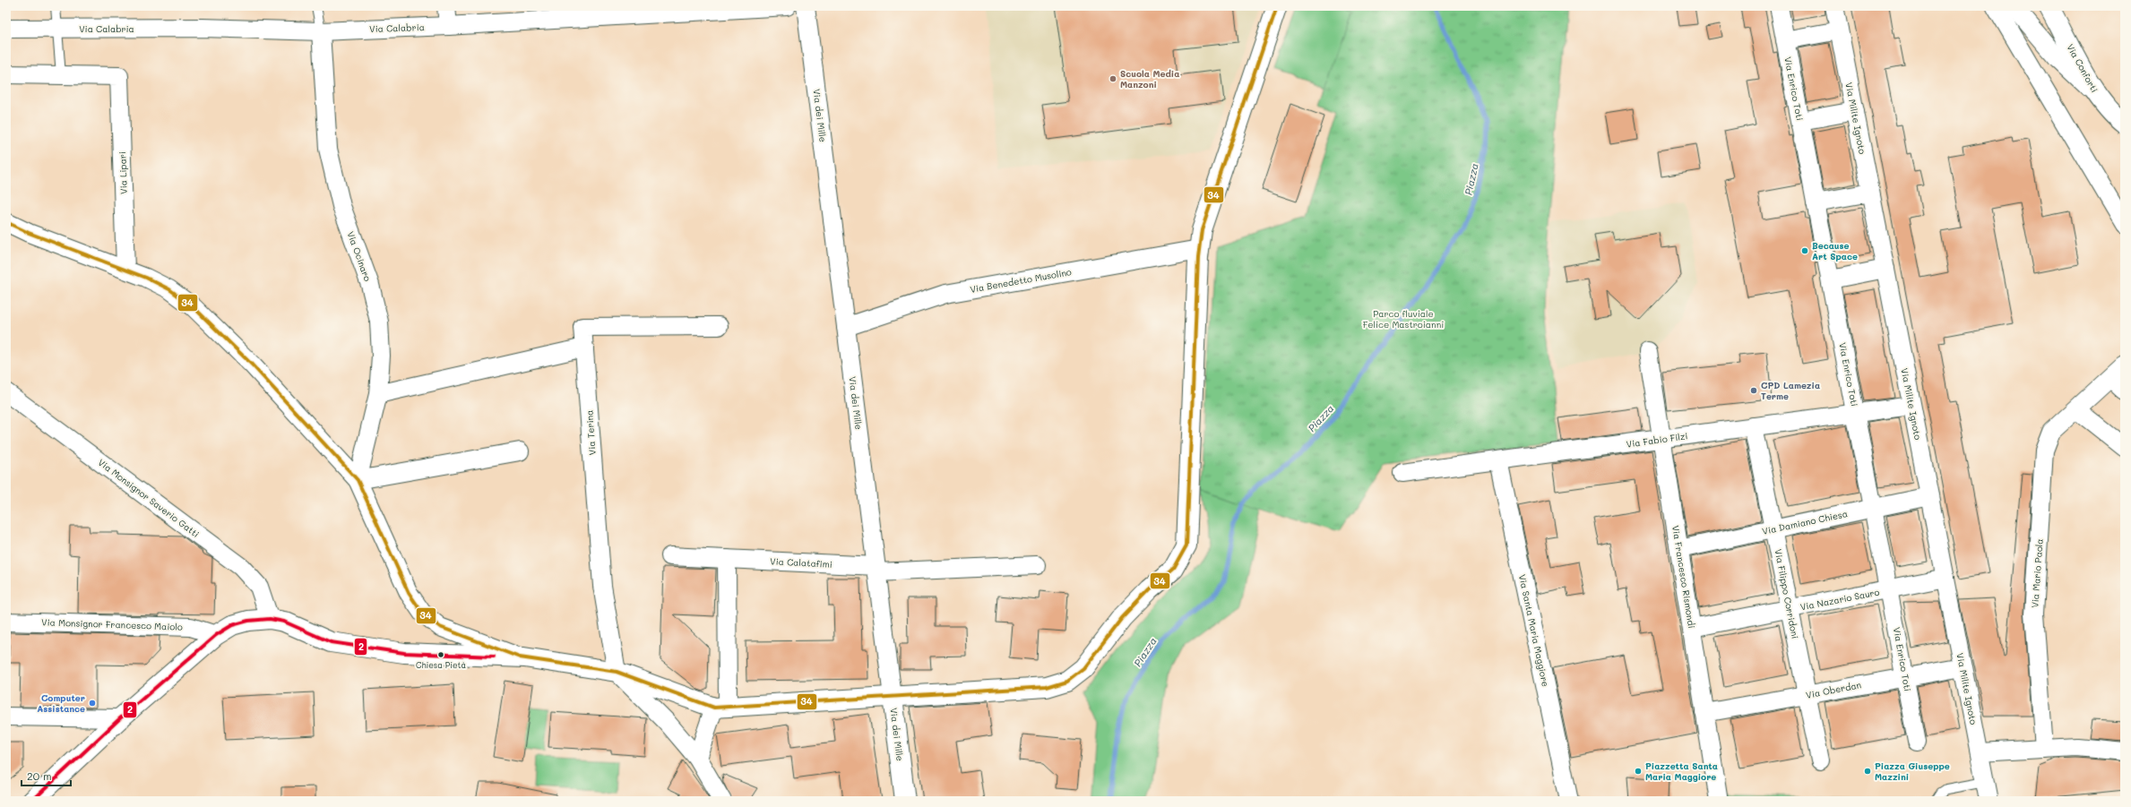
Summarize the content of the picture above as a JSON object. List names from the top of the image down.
{
  "streets": {
    "main road": ["Via Conforti", "Via dei Mille"],
    "street": [
      "Via Calabria",
      "Via Enrico Toti",
      "Via Milite Ignoto",
      "Via Lipari",
      "Via Ocinaro",
      "Via Benedetto Musolino",
      "Via Terina",
      "Via Fabio Filzi",
      "Via Monsignor Saverio Gatti",
      "Via Damiano Chiesa",
      "Via Calatafimi",
      "Via Mario Paola",
      "Via Francesco Rismondi",
      "Via Filippo Corridoni",
      "Via Nazario Sauro",
      "Via Monsignor Francesco Maiolo",
      "Via Santa Maria Maggiore",
      "Via Oberdan"
    ]
  },
  "crossings": [
    ["Via Calabria", "Via Ocinaro"],
    ["Via Enrico Toti", "Via Fabio Filzi"],
    ["Via Enrico Toti", "Via Damiano Chiesa"],
    ["Via Enrico Toti", "Via Nazario Sauro"],
    ["Via Enrico Toti", "Via Oberdan"],
    ["Via dei Mille", "Via Benedetto Musolino"],
    ["Via dei Mille", "Via Calatafimi"],
    ["Via Milite Ignoto", "Via Fabio Filzi"],
    ["Via Milite Ignoto", "Via Damiano Chiesa"],
    ["Via Milite Ignoto", "Via Nazario Sauro"],
    ["Via Milite Ignoto", "Via Oberdan"],
    ["Via Fabio Filzi", "Via Francesco Rismondi"],
    ["Via Fabio Filzi", "Via Filippo Corridoni"],
    ["Via Fabio Filzi", "Via Santa Maria Maggiore"],
    ["Via Damiano Chiesa", "Via Francesco Rismondi"],
    ["Via Damiano Chiesa", "Via Filippo Corridoni"],
    ["Via Francesco Rismondi", "Via Nazario Sauro"],
    ["Via Francesco Rismondi", "Via Oberdan"],
    ["Via Filippo Corridoni", "Via Nazario Sauro"],
    ["Via Filippo Corridoni", "Via Oberdan"]
  ],
  "water": ["Piazza"],
  "parks": ["Parco fluviale Felice Mastroianni"],
  "places": [
    "Scuola Media Manzoni",
    "Because Art Space",
    "CPD Lamezia Terme",
    "Chiesa Pietà",
    "Computer Assistance",
    "Piazzetta Santa Maria Maggiore",
    "Piazza Giuseppe Mazzini"
  ],
  "lines": ["transit line 34", "transit line 2"],
  "scale_bar": "20 m"
}
